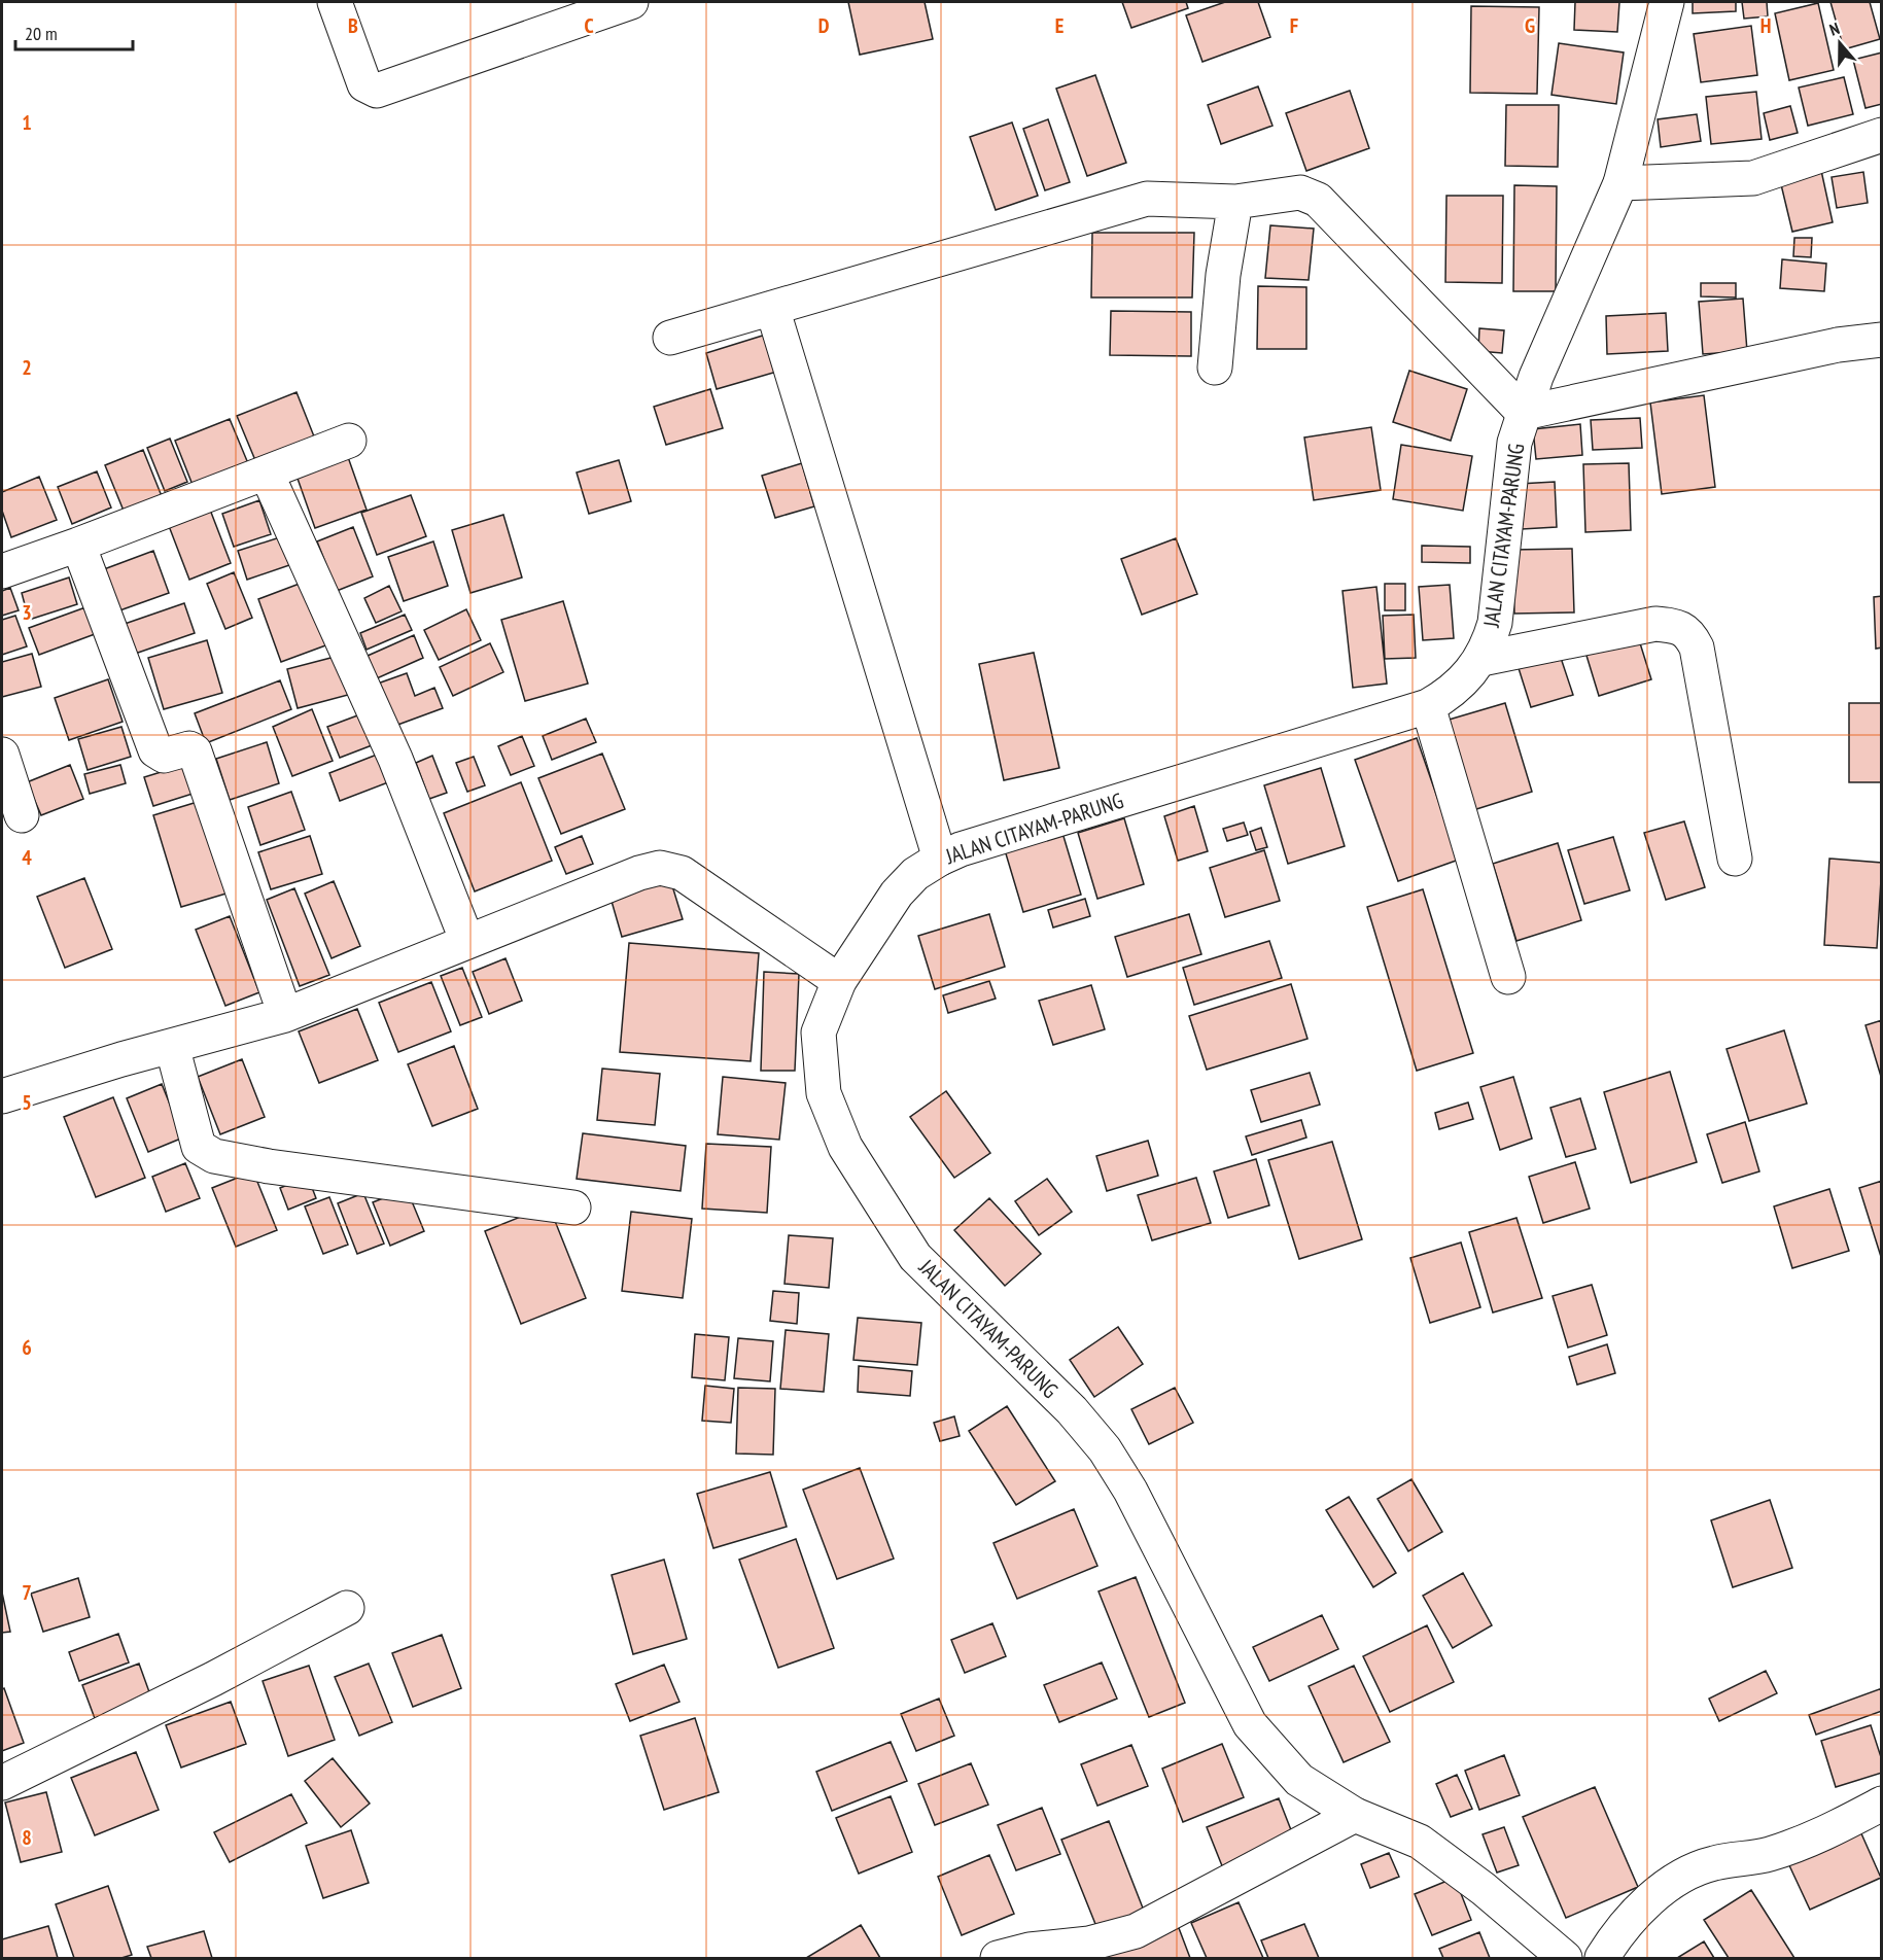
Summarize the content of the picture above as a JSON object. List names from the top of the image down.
{
  "streets": {
    "street": ["JALAN CITAYAM-PARUNG"]
  },
  "scale_bar": "20 m",
  "north": "top",
  "grid": {
    "columns": [
      "B",
      "C",
      "D",
      "E",
      "F",
      "G",
      "H"
    ],
    "rows": [
      "1",
      "2",
      "3",
      "4",
      "5",
      "6",
      "7",
      "8"
    ]
  }
}
